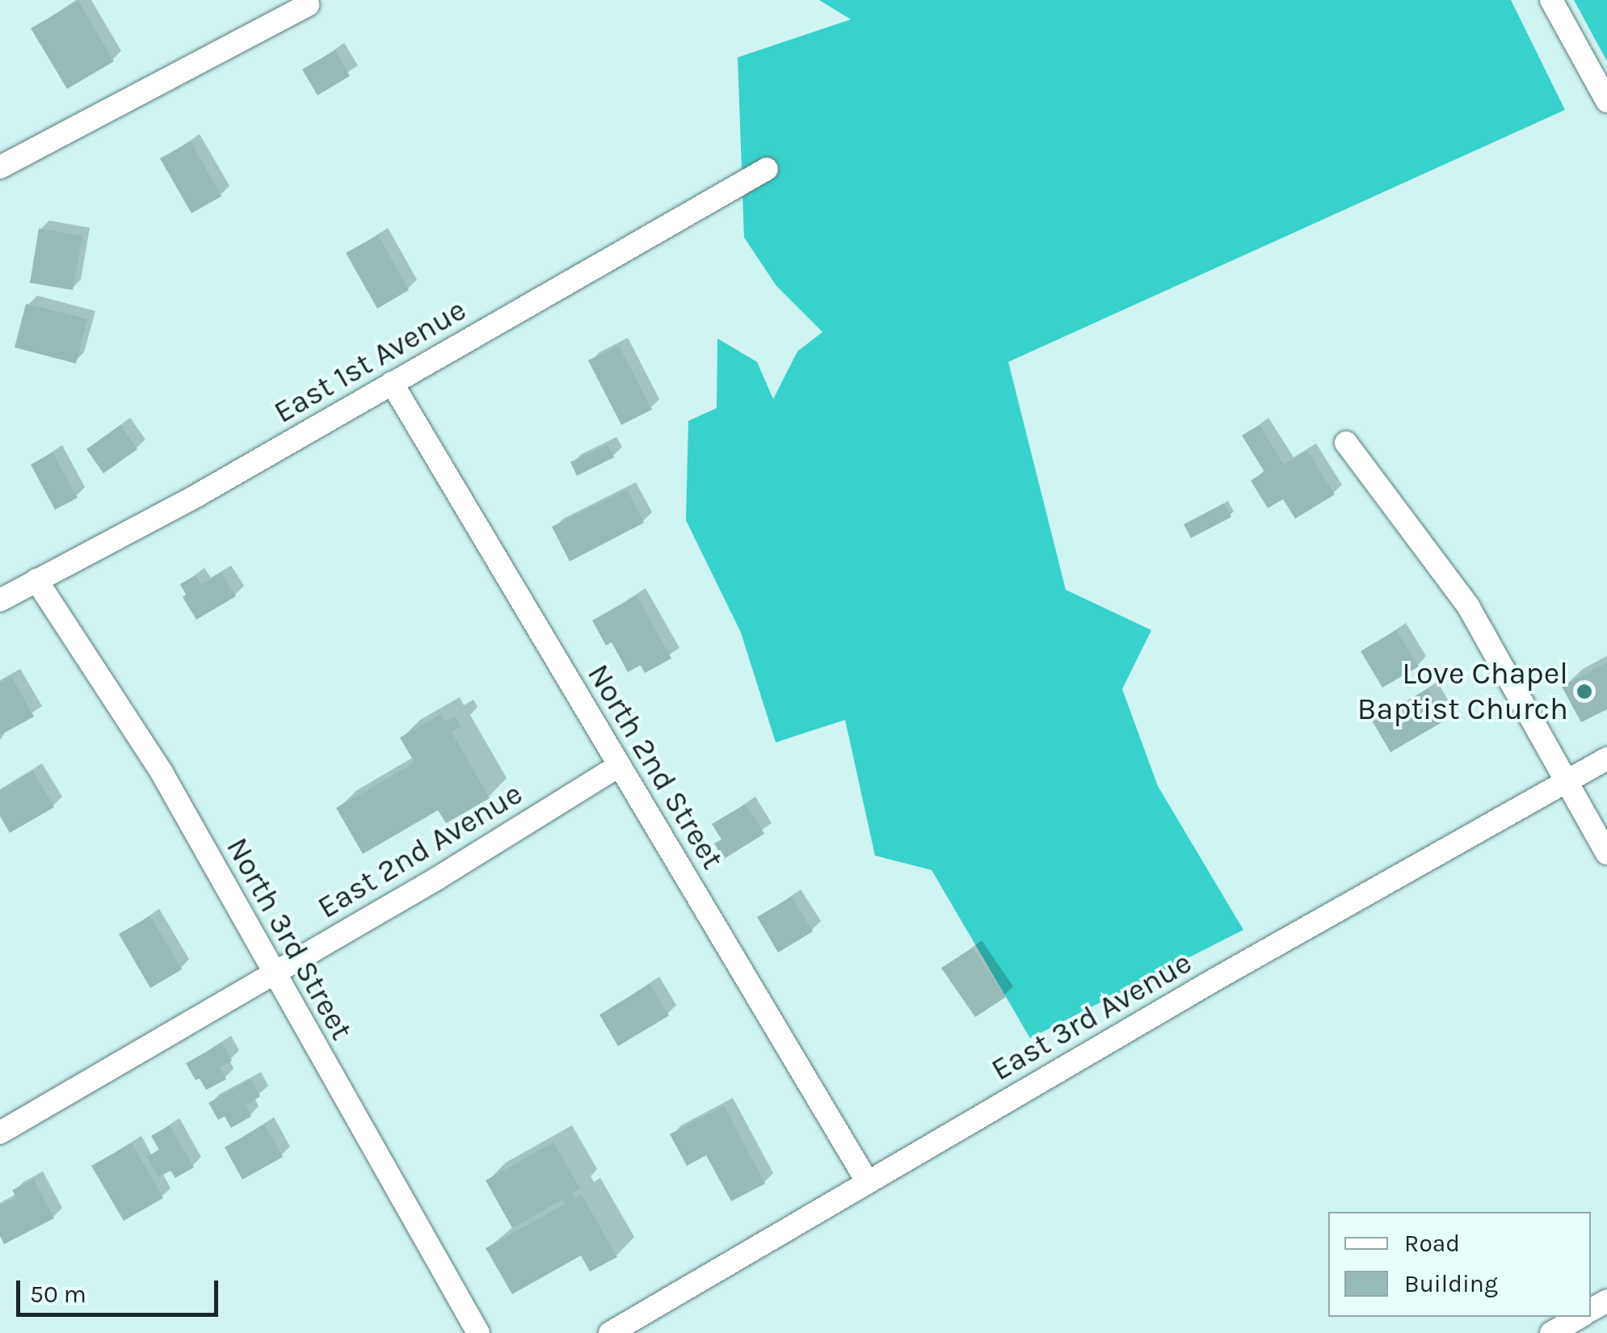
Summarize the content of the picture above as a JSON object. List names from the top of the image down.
{
  "streets": {
    "street": [
      "East 1st Avenue",
      "North 2nd Street",
      "East 2nd Avenue",
      "North 3rd Street",
      "East 3rd Avenue"
    ]
  },
  "crossings": [
    ["East 1st Avenue", "North 2nd Street"],
    ["East 1st Avenue", "North 3rd Street"],
    ["North 2nd Street", "East 2nd Avenue"],
    ["North 2nd Street", "East 3rd Avenue"],
    ["East 2nd Avenue", "North 3rd Street"]
  ],
  "places": ["Love Chapel Baptist Church"],
  "legend": ["Road", "Building"],
  "scale_bar": "50 m"
}
